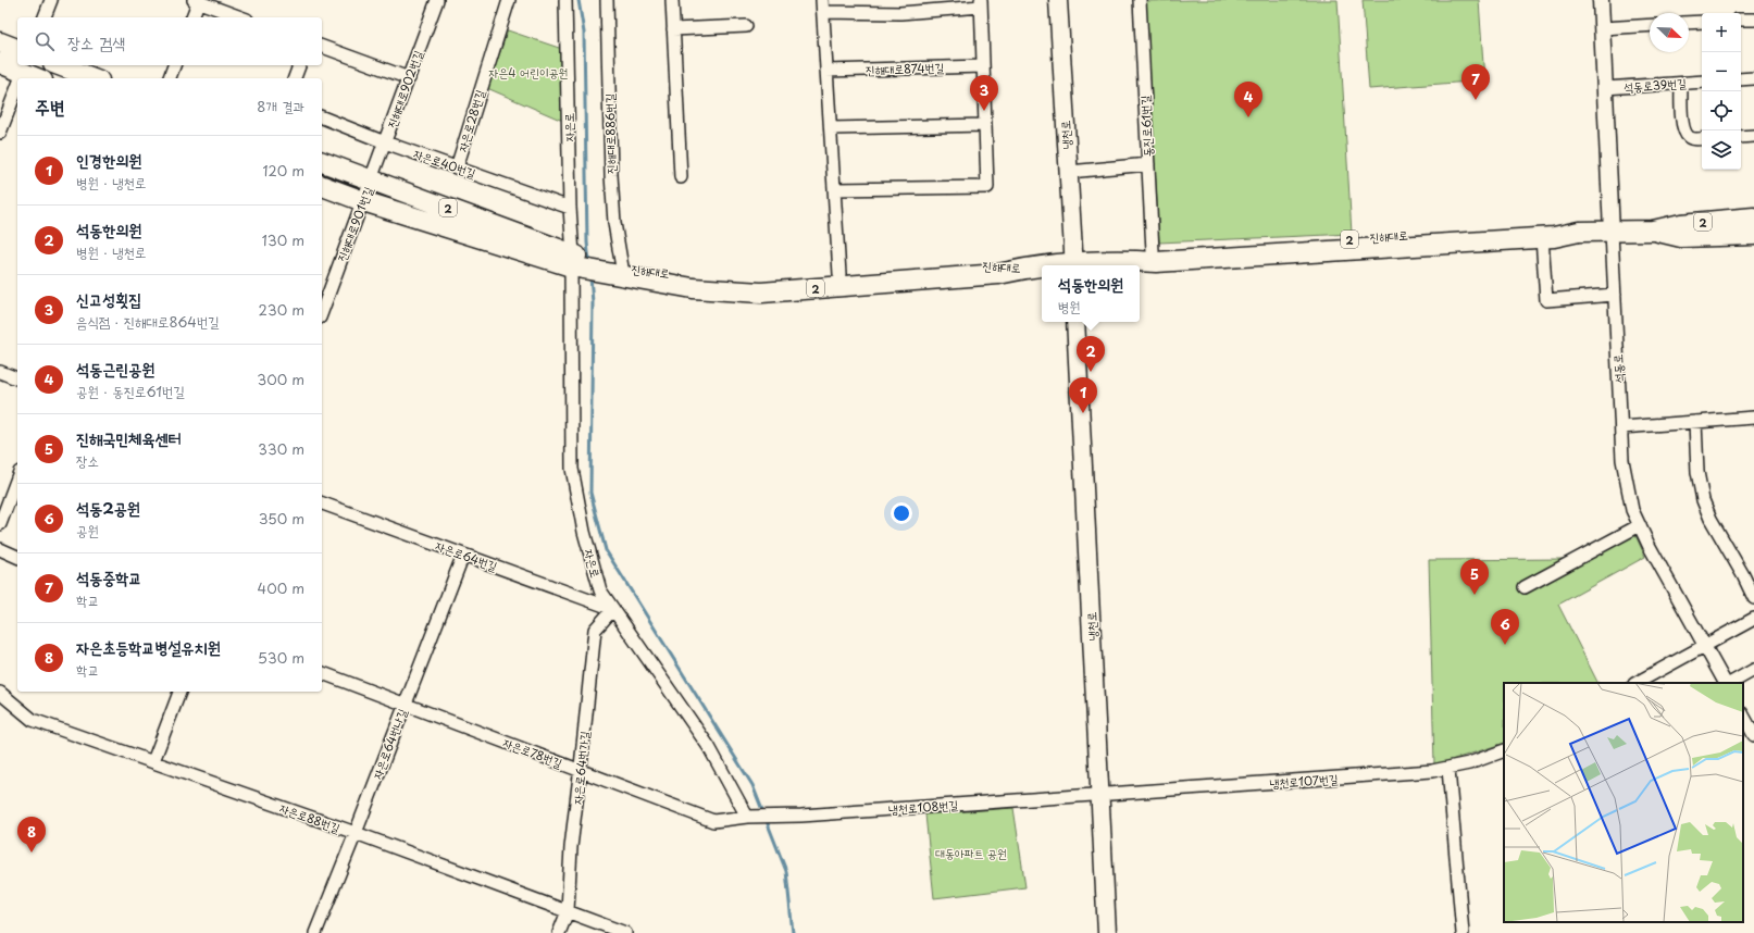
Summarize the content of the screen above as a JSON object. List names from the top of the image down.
{
  "streets": {
    "main road": ["냉천로", "2", "진해대로"],
    "street": [
      "진해대로874번길",
      "석동로39번길",
      "진해대로902번길",
      "자은로28번길",
      "동진로61번길",
      "자은로",
      "진해대로886번길",
      "자은로40번길",
      "진해대로901번길",
      "석동로",
      "자은로64번길",
      "자은로64번나길",
      "자은로78번길",
      "자은로64번가길",
      "냉천로107번길",
      "냉천로108번길",
      "자은로88번길"
    ]
  },
  "crossings": [
    ["석동로39번길", "석동로"],
    ["진해대로902번길", "자은로40번길"],
    ["진해대로902번길", "2"],
    ["진해대로902번길", "진해대로901번길"],
    ["자은로28번길", "자은로40번길"],
    ["동진로61번길", "진해대로"],
    ["자은로", "자은로40번길"],
    ["자은로", "2"],
    ["자은로", "자은로64번길"],
    ["자은로", "자은로78번길"],
    ["자은로", "자은로64번가길"],
    ["자은로", "냉천로108번길"],
    ["진해대로886번길", "진해대로"],
    ["냉천로", "냉천로107번길"],
    ["냉천로", "냉천로108번길"],
    ["2", "진해대로901번길"],
    ["2", "진해대로"],
    ["2", "석동로"],
    ["자은로64번길", "자은로64번나길"],
    ["자은로64번길", "자은로64번가길"],
    ["자은로64번나길", "자은로78번길"],
    ["자은로64번나길", "자은로88번길"],
    ["자은로78번길", "자은로64번가길"],
    ["자은로78번길", "냉천로108번길"],
    ["자은로64번가길", "자은로88번길"],
    ["냉천로107번길", "냉천로108번길"]
  ],
  "parks": ["자은4 어린이공원", "대동아파트 공원"],
  "north": "bottom right",
  "page": {
    "map_buttons": ["+", "−"],
    "search": "장소 검색",
    "pins": [
      "7",
      "3",
      "4",
      "2",
      "1",
      "5",
      "6",
      "8"
    ],
    "heading": ["주변", "8개 결과"],
    "list": [
      {
        "mark": "1",
        "name": "인경한의원",
        "note": "병원 · 냉천로",
        "value": "120 m"
      },
      {
        "mark": "2",
        "name": "석동한의원",
        "note": "병원 · 냉천로",
        "value": "130 m"
      },
      {
        "mark": "3",
        "name": "신고성횟집",
        "note": "음식점 · 진해대로864번길",
        "value": "230 m"
      },
      {
        "mark": "4",
        "name": "석동근린공원",
        "note": "공원 · 동진로61번길",
        "value": "300 m"
      },
      {
        "mark": "5",
        "name": "진해국민체육센터",
        "note": "장소",
        "value": "330 m"
      },
      {
        "mark": "6",
        "name": "석동2공원",
        "note": "공원",
        "value": "350 m"
      },
      {
        "mark": "7",
        "name": "석동중학교",
        "note": "학교",
        "value": "400 m"
      },
      {
        "mark": "8",
        "name": "자은초등학교병설유치원",
        "note": "학교",
        "value": "530 m"
      }
    ],
    "popup": ["석동한의원", "병원"]
  }
}
